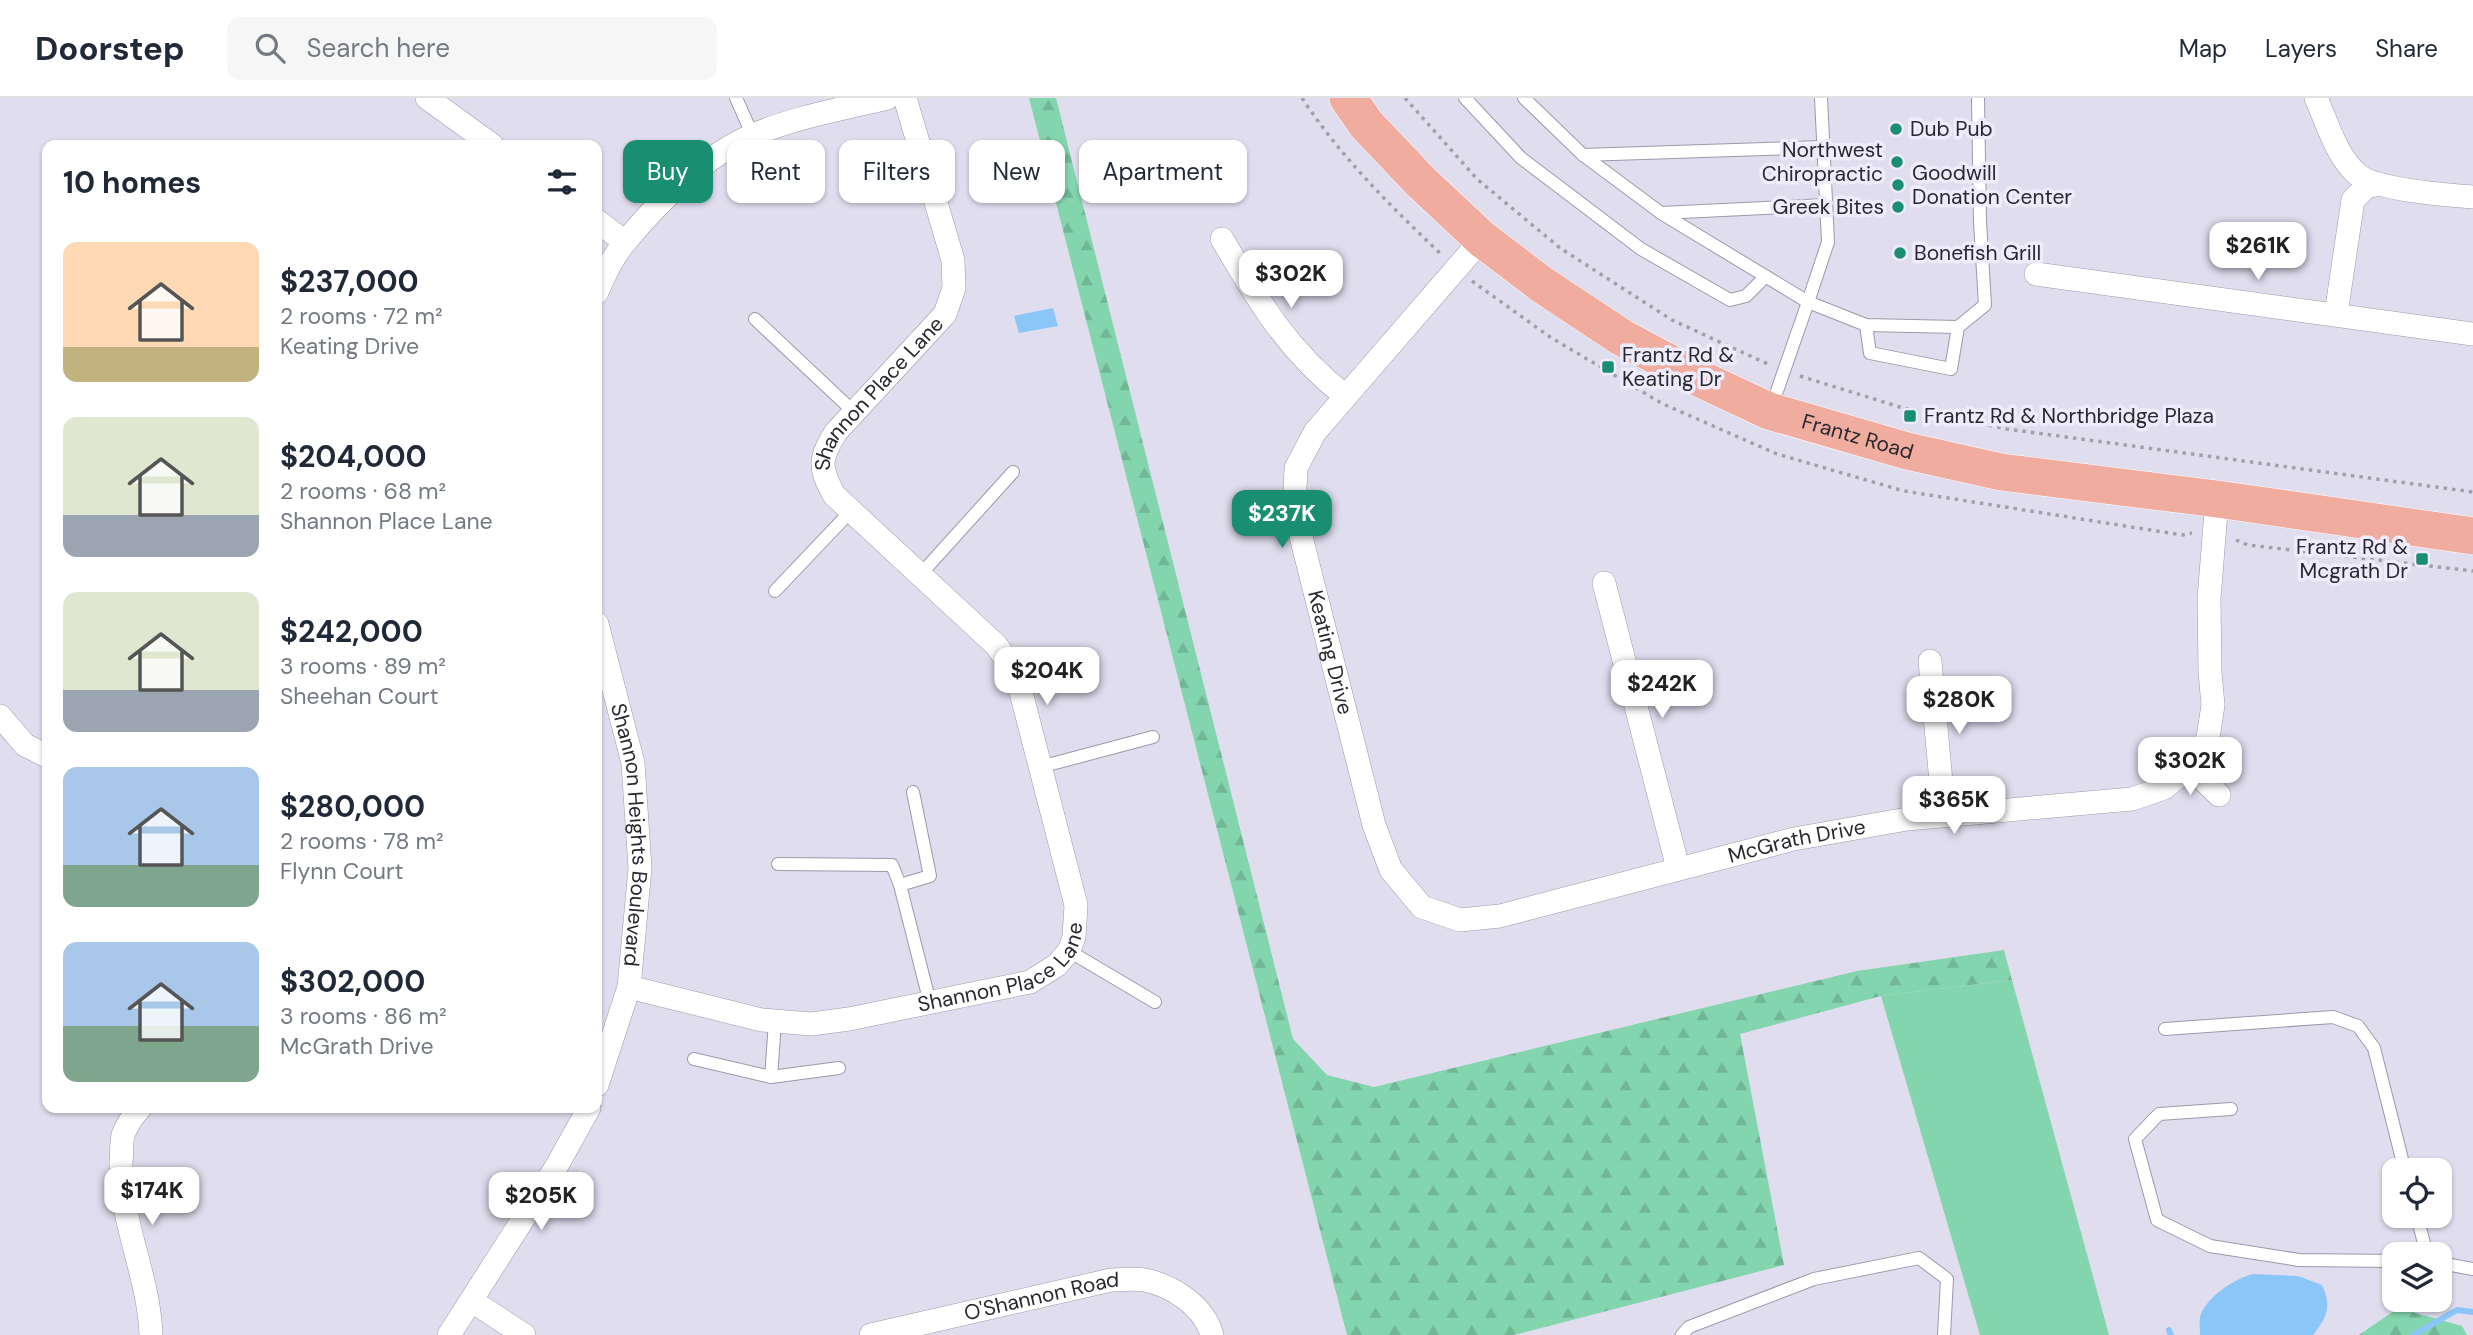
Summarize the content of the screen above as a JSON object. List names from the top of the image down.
{
  "streets": {
    "main road": ["Frantz Road"],
    "street": [
      "Shannon Place Lane",
      "Keating Drive",
      "Shannon Heights Boulevard",
      "McGrath Drive",
      "O'Shannon Road"
    ]
  },
  "crossings": [
    ["Shannon Place Lane", "Shannon Heights Boulevard"],
    ["Frantz Road", "Keating Drive"],
    ["Frantz Road", "McGrath Drive"],
    ["Keating Drive", "McGrath Drive"]
  ],
  "places": {
    "other": [
      "Dub Pub",
      "Northwest Chiropractic",
      "Goodwill Donation Center",
      "Greek Bites",
      "Bonefish Grill"
    ],
    "transit": ["Frantz Rd & Keating Dr", "Frantz Rd & Northbridge Plaza", "Frantz Rd & Mcgrath Dr"]
  },
  "page": {
    "header": "Doorstep",
    "search": "Search here",
    "nav": ["Map", "Layers", "Share"],
    "chip": [
      "Buy",
      "Rent",
      "Filters",
      "New",
      "Apartment"
    ],
    "heading": "10 homes",
    "price": [
      "$261K",
      "$302K",
      "$237K",
      "$204K",
      "$242K",
      "$280K",
      "$302K",
      "$365K",
      "$174K",
      "$205K"
    ],
    "list": [
      {
        "name": "$237,000",
        "note": "2 rooms · 72 m² · Keating Drive"
      },
      {
        "name": "$204,000",
        "note": "2 rooms · 68 m² · Shannon Place Lane"
      },
      {
        "name": "$242,000",
        "note": "3 rooms · 89 m² · Sheehan Court"
      },
      {
        "name": "$280,000",
        "note": "2 rooms · 78 m² · Flynn Court"
      },
      {
        "name": "$302,000",
        "note": "3 rooms · 86 m² · McGrath Drive"
      }
    ]
  }
}
